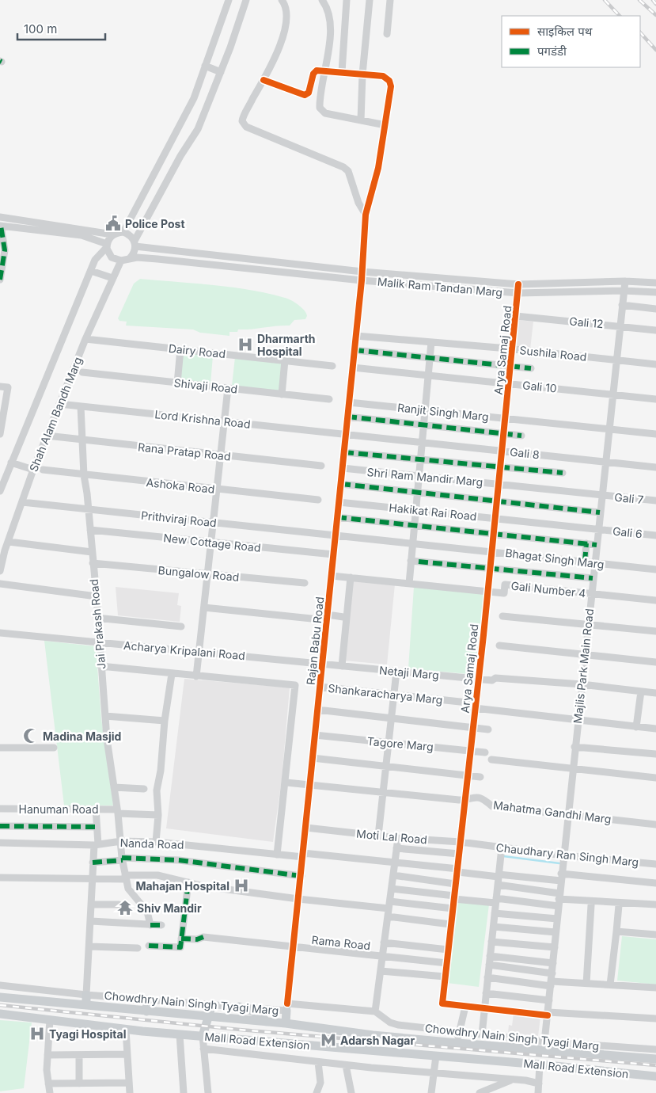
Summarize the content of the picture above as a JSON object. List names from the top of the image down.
{
  "streets": {
    "main road": ["Mall Road Extension"],
    "street": [
      "Malik Ram Tandan Marg",
      "Gali 12",
      "Arya Samaj Road",
      "Dairy Road",
      "Sushila Road",
      "Shivaji Road",
      "Gali 10",
      "Ranjit Singh Marg",
      "Shah Alam Bandh Marg",
      "Lord Krishna Road",
      "Rana Pratap Road",
      "Gali 8",
      "Shri Ram Mandir Marg",
      "Ashoka Road",
      "Gali 7",
      "Hakikat Rai Road",
      "Prithviraj Road",
      "Gali 6",
      "New Cottage Road",
      "Bhagat Singh Marg",
      "Bungalow Road",
      "Gali Number 4",
      "Jai Prakash Road",
      "Rajan Babu Road",
      "Acharya Kripalani Road",
      "Majlis Park Main Road",
      "Netaji Marg",
      "Shankaracharya Marg",
      "Tagore Marg",
      "Hanuman Road",
      "Mahatma Gandhi Marg",
      "Moti Lal Road",
      "Nanda Road",
      "Chaudhary Ran Singh Marg",
      "Rama Road",
      "Chowdhry Nain Singh Tyagi Marg"
    ]
  },
  "crossings": [
    ["Malik Ram Tandan Marg", "Arya Samaj Road"],
    ["Malik Ram Tandan Marg", "Shah Alam Bandh Marg"],
    ["Malik Ram Tandan Marg", "Rajan Babu Road"],
    ["Malik Ram Tandan Marg", "Majlis Park Main Road"],
    ["Gali 12", "Arya Samaj Road"],
    ["Gali 12", "Majlis Park Main Road"],
    ["Arya Samaj Road", "Sushila Road"],
    ["Arya Samaj Road", "Gali 10"],
    ["Arya Samaj Road", "Ranjit Singh Marg"],
    ["Arya Samaj Road", "Gali 8"],
    ["Arya Samaj Road", "Shri Ram Mandir Marg"],
    ["Arya Samaj Road", "Hakikat Rai Road"],
    ["Arya Samaj Road", "Bhagat Singh Marg"],
    ["Arya Samaj Road", "Gali Number 4"],
    ["Arya Samaj Road", "Majlis Park Main Road"],
    ["Arya Samaj Road", "Netaji Marg"],
    ["Arya Samaj Road", "Shankaracharya Marg"],
    ["Arya Samaj Road", "Tagore Marg"],
    ["Arya Samaj Road", "Mahatma Gandhi Marg"],
    ["Arya Samaj Road", "Moti Lal Road"],
    ["Arya Samaj Road", "Nanda Road"],
    ["Arya Samaj Road", "Rama Road"],
    ["Dairy Road", "Shah Alam Bandh Marg"],
    ["Sushila Road", "Rajan Babu Road"],
    ["Sushila Road", "Majlis Park Main Road"],
    ["Gali 10", "Rajan Babu Road"],
    ["Gali 10", "Majlis Park Main Road"],
    ["Ranjit Singh Marg", "Rajan Babu Road"],
    ["Ranjit Singh Marg", "Majlis Park Main Road"],
    ["Shah Alam Bandh Marg", "Lord Krishna Road"],
    ["Shah Alam Bandh Marg", "Rana Pratap Road"],
    ["Shah Alam Bandh Marg", "Prithviraj Road"],
    ["Lord Krishna Road", "Gali 8"],
    ["Lord Krishna Road", "Jai Prakash Road"],
    ["Lord Krishna Road", "Rajan Babu Road"],
    ["Rana Pratap Road", "Jai Prakash Road"],
    ["Gali 8", "Rajan Babu Road"],
    ["Gali 8", "Majlis Park Main Road"],
    ["Shri Ram Mandir Marg", "Gali 7"],
    ["Shri Ram Mandir Marg", "Rajan Babu Road"],
    ["Shri Ram Mandir Marg", "Majlis Park Main Road"],
    ["Ashoka Road", "Jai Prakash Road"],
    ["Gali 7", "Majlis Park Main Road"],
    ["Hakikat Rai Road", "Gali 6"],
    ["Hakikat Rai Road", "Rajan Babu Road"],
    ["Hakikat Rai Road", "Majlis Park Main Road"],
    ["Prithviraj Road", "Bhagat Singh Marg"],
    ["Prithviraj Road", "Jai Prakash Road"],
    ["Prithviraj Road", "Rajan Babu Road"],
    ["Gali 6", "Majlis Park Main Road"],
    ["New Cottage Road", "Jai Prakash Road"],
    ["New Cottage Road", "Rajan Babu Road"],
    ["Bhagat Singh Marg", "Rajan Babu Road"],
    ["Bhagat Singh Marg", "Majlis Park Main Road"],
    ["Bungalow Road", "Jai Prakash Road"],
    ["Gali Number 4", "Rajan Babu Road"],
    ["Gali Number 4", "Majlis Park Main Road"],
    ["Jai Prakash Road", "Acharya Kripalani Road"],
    ["Jai Prakash Road", "Hanuman Road"],
    ["Jai Prakash Road", "Nanda Road"],
    ["Rajan Babu Road", "Acharya Kripalani Road"],
    ["Rajan Babu Road", "Netaji Marg"],
    ["Rajan Babu Road", "Shankaracharya Marg"],
    ["Rajan Babu Road", "Tagore Marg"],
    ["Rajan Babu Road", "Mahatma Gandhi Marg"],
    ["Rajan Babu Road", "Moti Lal Road"],
    ["Rajan Babu Road", "Nanda Road"],
    ["Rajan Babu Road", "Rama Road"],
    ["Rajan Babu Road", "Chowdhry Nain Singh Tyagi Marg"],
    ["Acharya Kripalani Road", "Netaji Marg"],
    ["Majlis Park Main Road", "Netaji Marg"],
    ["Majlis Park Main Road", "Shankaracharya Marg"],
    ["Majlis Park Main Road", "Mahatma Gandhi Marg"],
    ["Majlis Park Main Road", "Nanda Road"],
    ["Majlis Park Main Road", "Chaudhary Ran Singh Marg"],
    ["Majlis Park Main Road", "Chowdhry Nain Singh Tyagi Marg"],
    ["Moti Lal Road", "Chaudhary Ran Singh Marg"]
  ],
  "places": {
    "public building": ["Police Post"],
    "hospital": ["Dharmarth Hospital", "Mahajan Hospital", "Tyagi Hospital"],
    "mosque": ["Madina Masjid"],
    "temple": ["Shiv Mandir"],
    "metro station": ["Adarsh Nagar"]
  },
  "legend": ["साइकिल पथ", "पगडंडी"],
  "scale_bar": "100 m"
}
